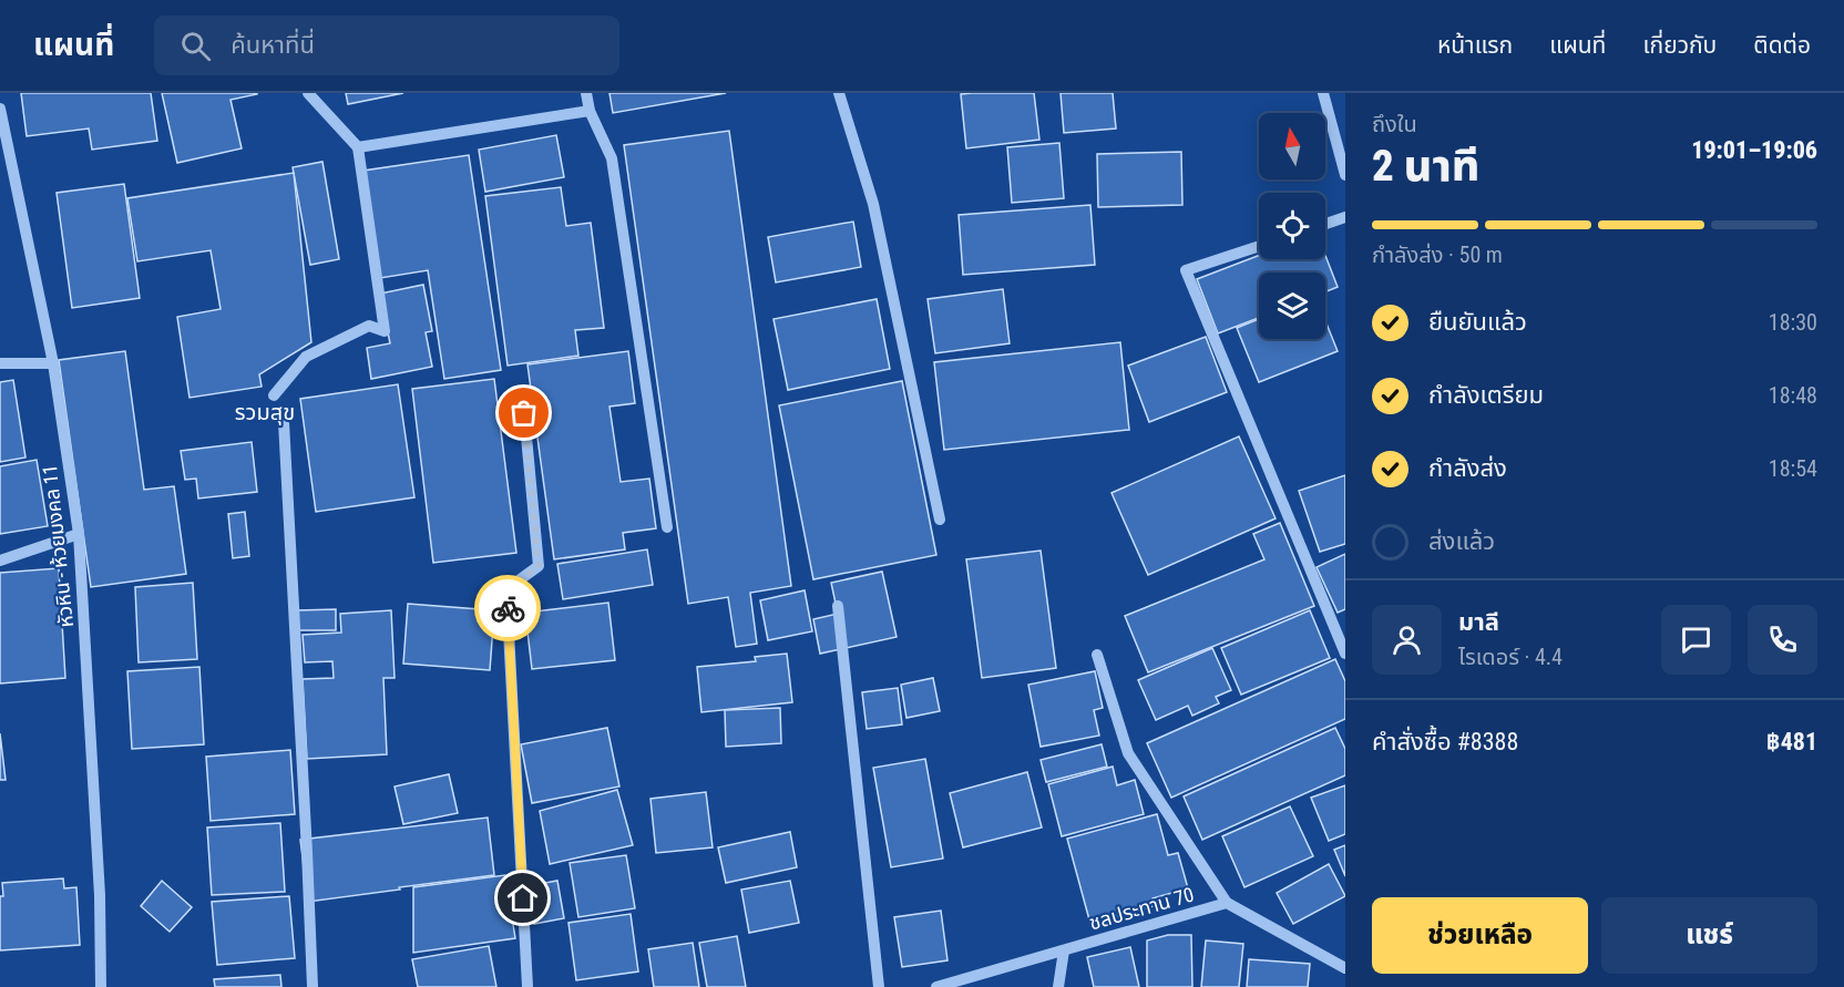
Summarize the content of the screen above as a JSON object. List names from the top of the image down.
{
  "streets": {
    "street": ["หัวหิน - ห้วยมงคล 11", "ชลประทาน 70"]
  },
  "districts": ["รวมสุข"],
  "north": "top",
  "page": {
    "header": "แผนที่",
    "search": "ค้นหาที่นี่",
    "nav": [
      "หน้าแรก",
      "แผนที่",
      "เกี่ยวกับ",
      "ติดต่อ"
    ],
    "heading": ["2 นาที", "ถึงใน", "19:01–19:06"],
    "panel": [
      "มาลี",
      "ไรเดอร์ · 4.4",
      "คำสั่งซื้อ #8388",
      "฿481"
    ],
    "bar": "กำลังส่ง · 50 m",
    "list": [
      ["ยืนยันแล้ว", "18:30"],
      ["กำลังเตรียม", "18:48"],
      ["กำลังส่ง", "18:54"],
      "ส่งแล้ว"
    ],
    "buttons": ["ช่วยเหลือ", "แชร์"]
  }
}
